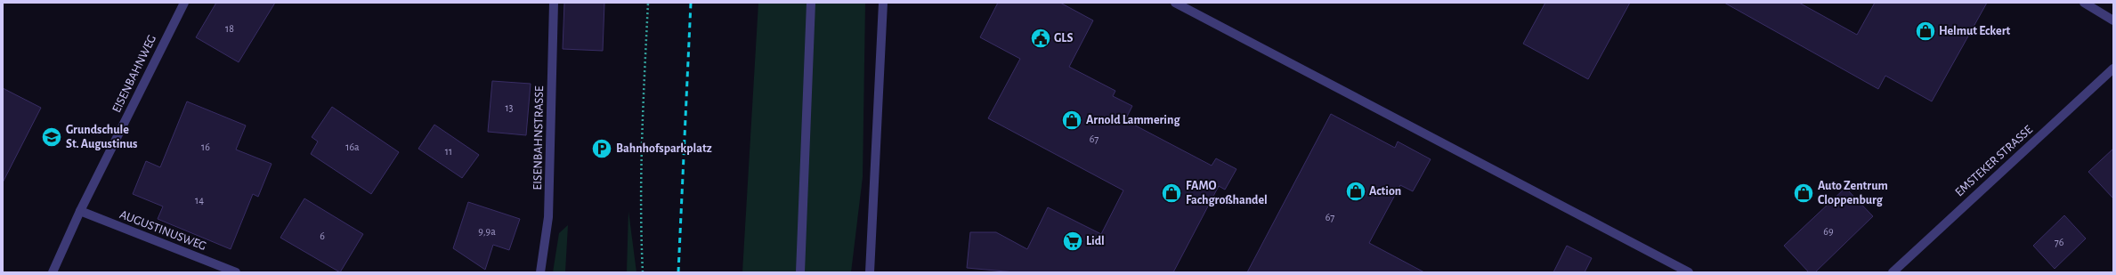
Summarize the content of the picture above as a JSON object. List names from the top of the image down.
{
  "streets": {
    "street": [
      "EISENBAHNWEG",
      "EISENBAHNSTRASSE",
      "EMSTEKER STRASSE",
      "AUGUSTINUSWEG"
    ]
  },
  "crossings": [
    ["EISENBAHNWEG", "AUGUSTINUSWEG"]
  ],
  "places": {
    "shop": [
      "Helmut Eckert",
      "Arnold Lammering",
      "Action",
      "FAMO Fachgroßhandel",
      "Auto Zentrum Cloppenburg"
    ],
    "public building": ["GLS"],
    "school or university": ["Grundschule St. Augustinus"],
    "parking": ["Bahnhofsparkplatz"],
    "supermarket": ["Lidl"]
  },
  "house_numbers": [
    "18",
    "13",
    "67",
    "16",
    "16a",
    "11",
    "14",
    "67",
    "9,9a",
    "69",
    "6",
    "76"
  ]
}
